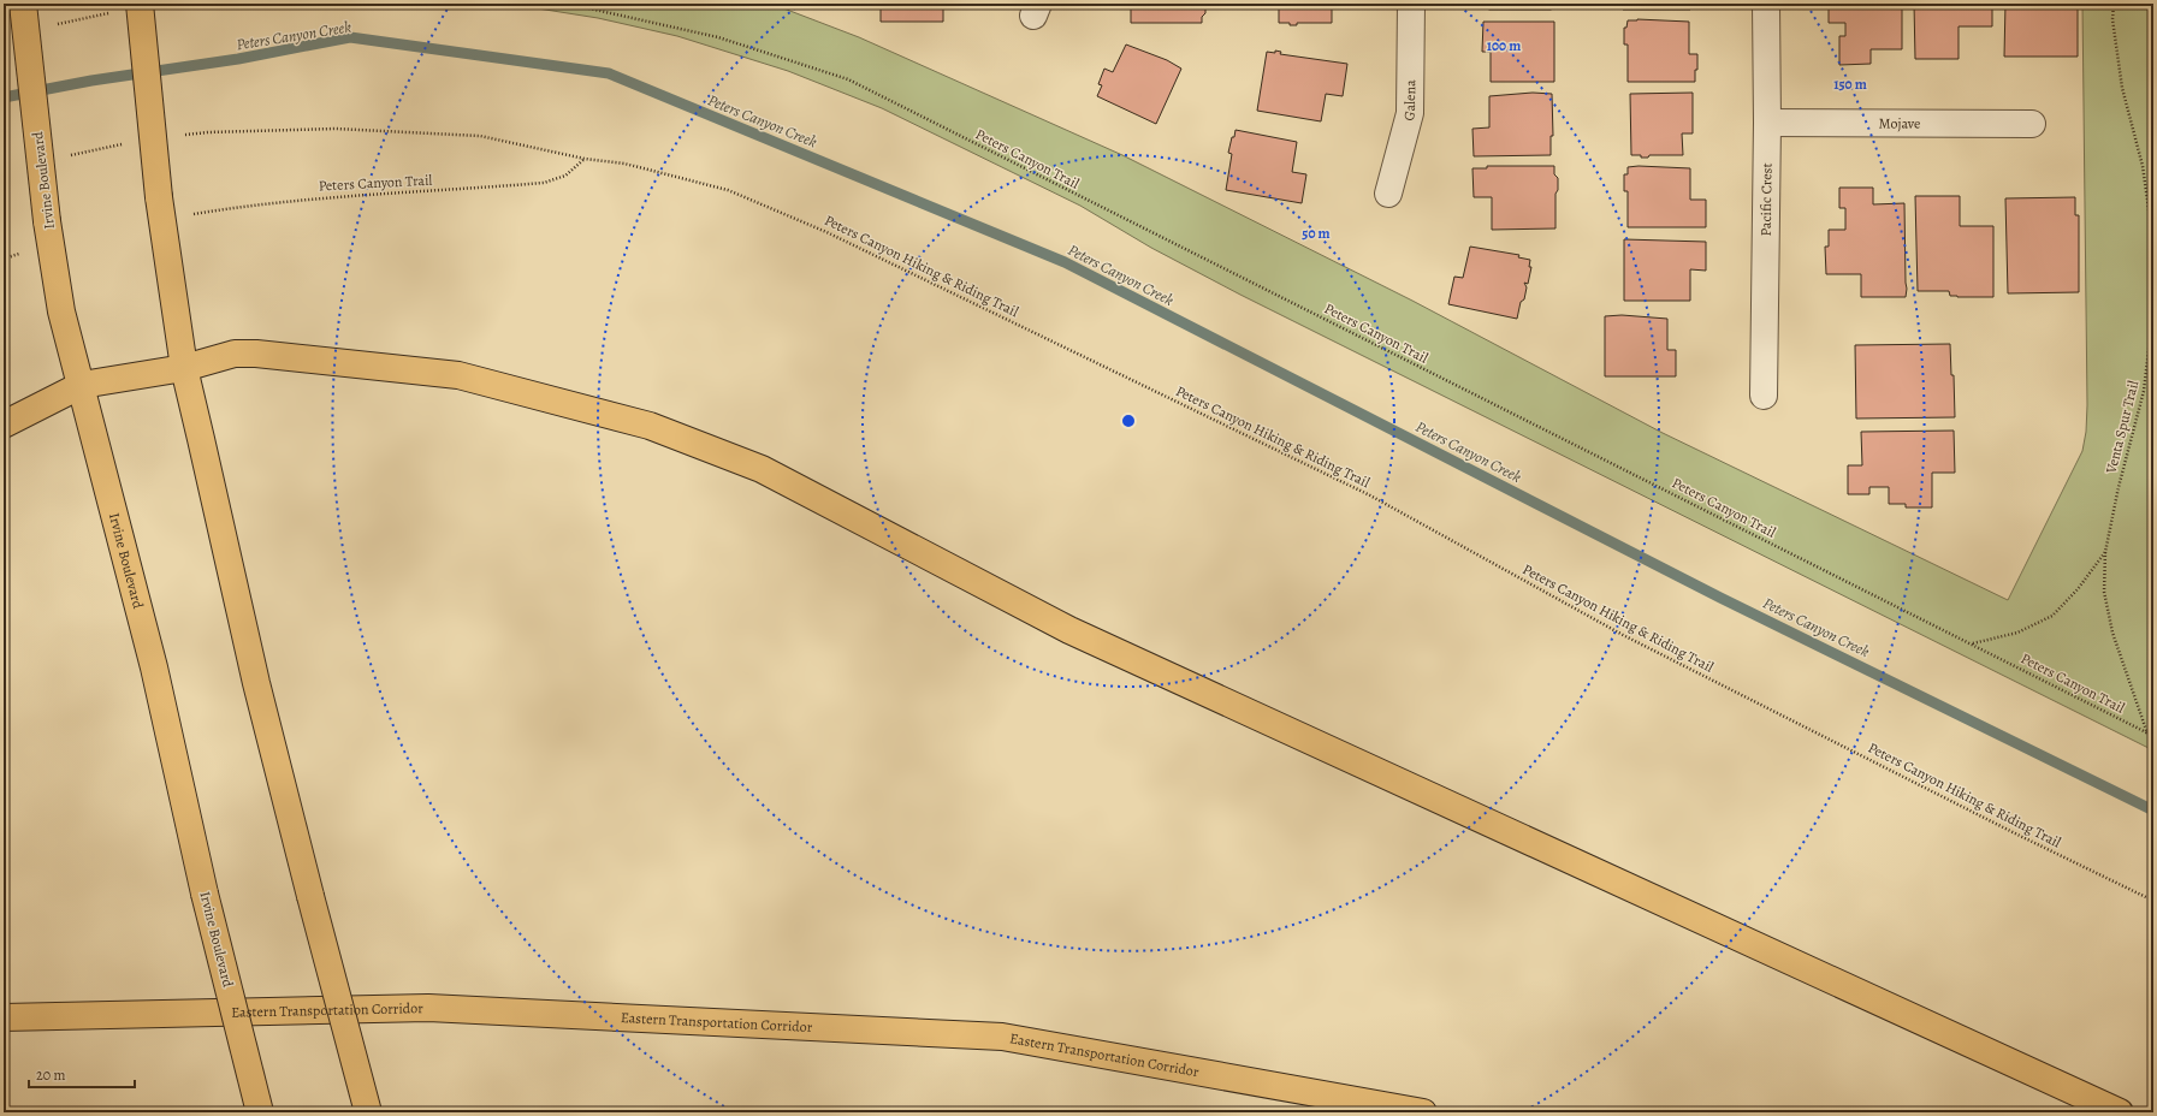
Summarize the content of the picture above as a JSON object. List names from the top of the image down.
{
  "streets": {
    "main road": ["Irvine Boulevard", "Eastern Transportation Corridor"],
    "street": ["Galena", "Mojave", "Pacific Crest"],
    "path": ["Peters Canyon Trail", "Peters Canyon Hiking & Riding Trail", "Venta Spur Trail"]
  },
  "crossings": [
    ["Mojave", "Pacific Crest"],
    ["Peters Canyon Trail", "Peters Canyon Hiking & Riding Trail"],
    ["Peters Canyon Trail", "Venta Spur Trail"]
  ],
  "water": ["Peters Canyon Creek"],
  "scale_bar": "20 m",
  "rings": ["100 m", "150 m", "50 m"]
}
